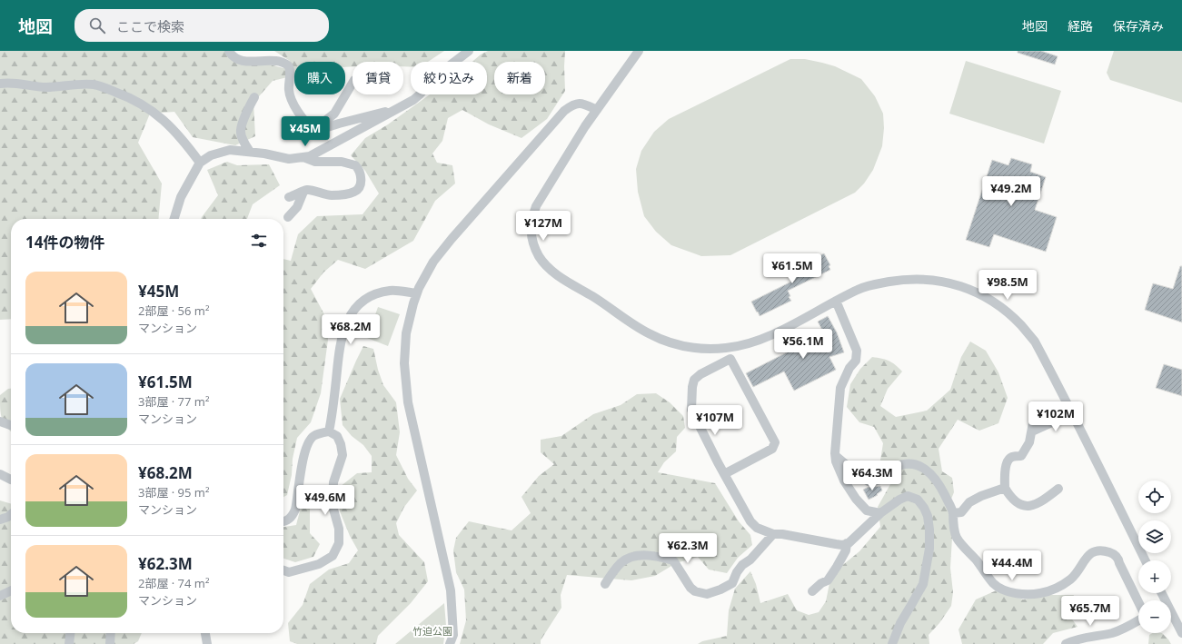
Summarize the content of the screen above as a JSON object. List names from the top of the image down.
{
  "parks": ["竹迫公園"],
  "page": {
    "header": "地図",
    "search": "ここで検索",
    "nav": ["地図", "経路", "保存済み"],
    "chip": [
      "購入",
      "賃貸",
      "絞り込み",
      "新着"
    ],
    "price": [
      "¥45M",
      "¥49.2M",
      "¥127M",
      "¥61.5M",
      "¥98.5M",
      "¥68.2M",
      "¥56.1M",
      "¥102M",
      "¥107M",
      "¥64.3M",
      "¥49.6M",
      "¥62.3M",
      "¥44.4M",
      "¥65.7M"
    ],
    "heading": "14件の物件",
    "list": [
      {
        "name": "¥45M",
        "note": "2部屋 · 56 m² · マンション"
      },
      {
        "name": "¥61.5M",
        "note": "3部屋 · 77 m² · マンション"
      },
      {
        "name": "¥68.2M",
        "note": "3部屋 · 95 m² · マンション"
      },
      {
        "name": "¥62.3M",
        "note": "2部屋 · 74 m² · マンション"
      }
    ],
    "map_buttons": ["+", "−"]
  }
}
